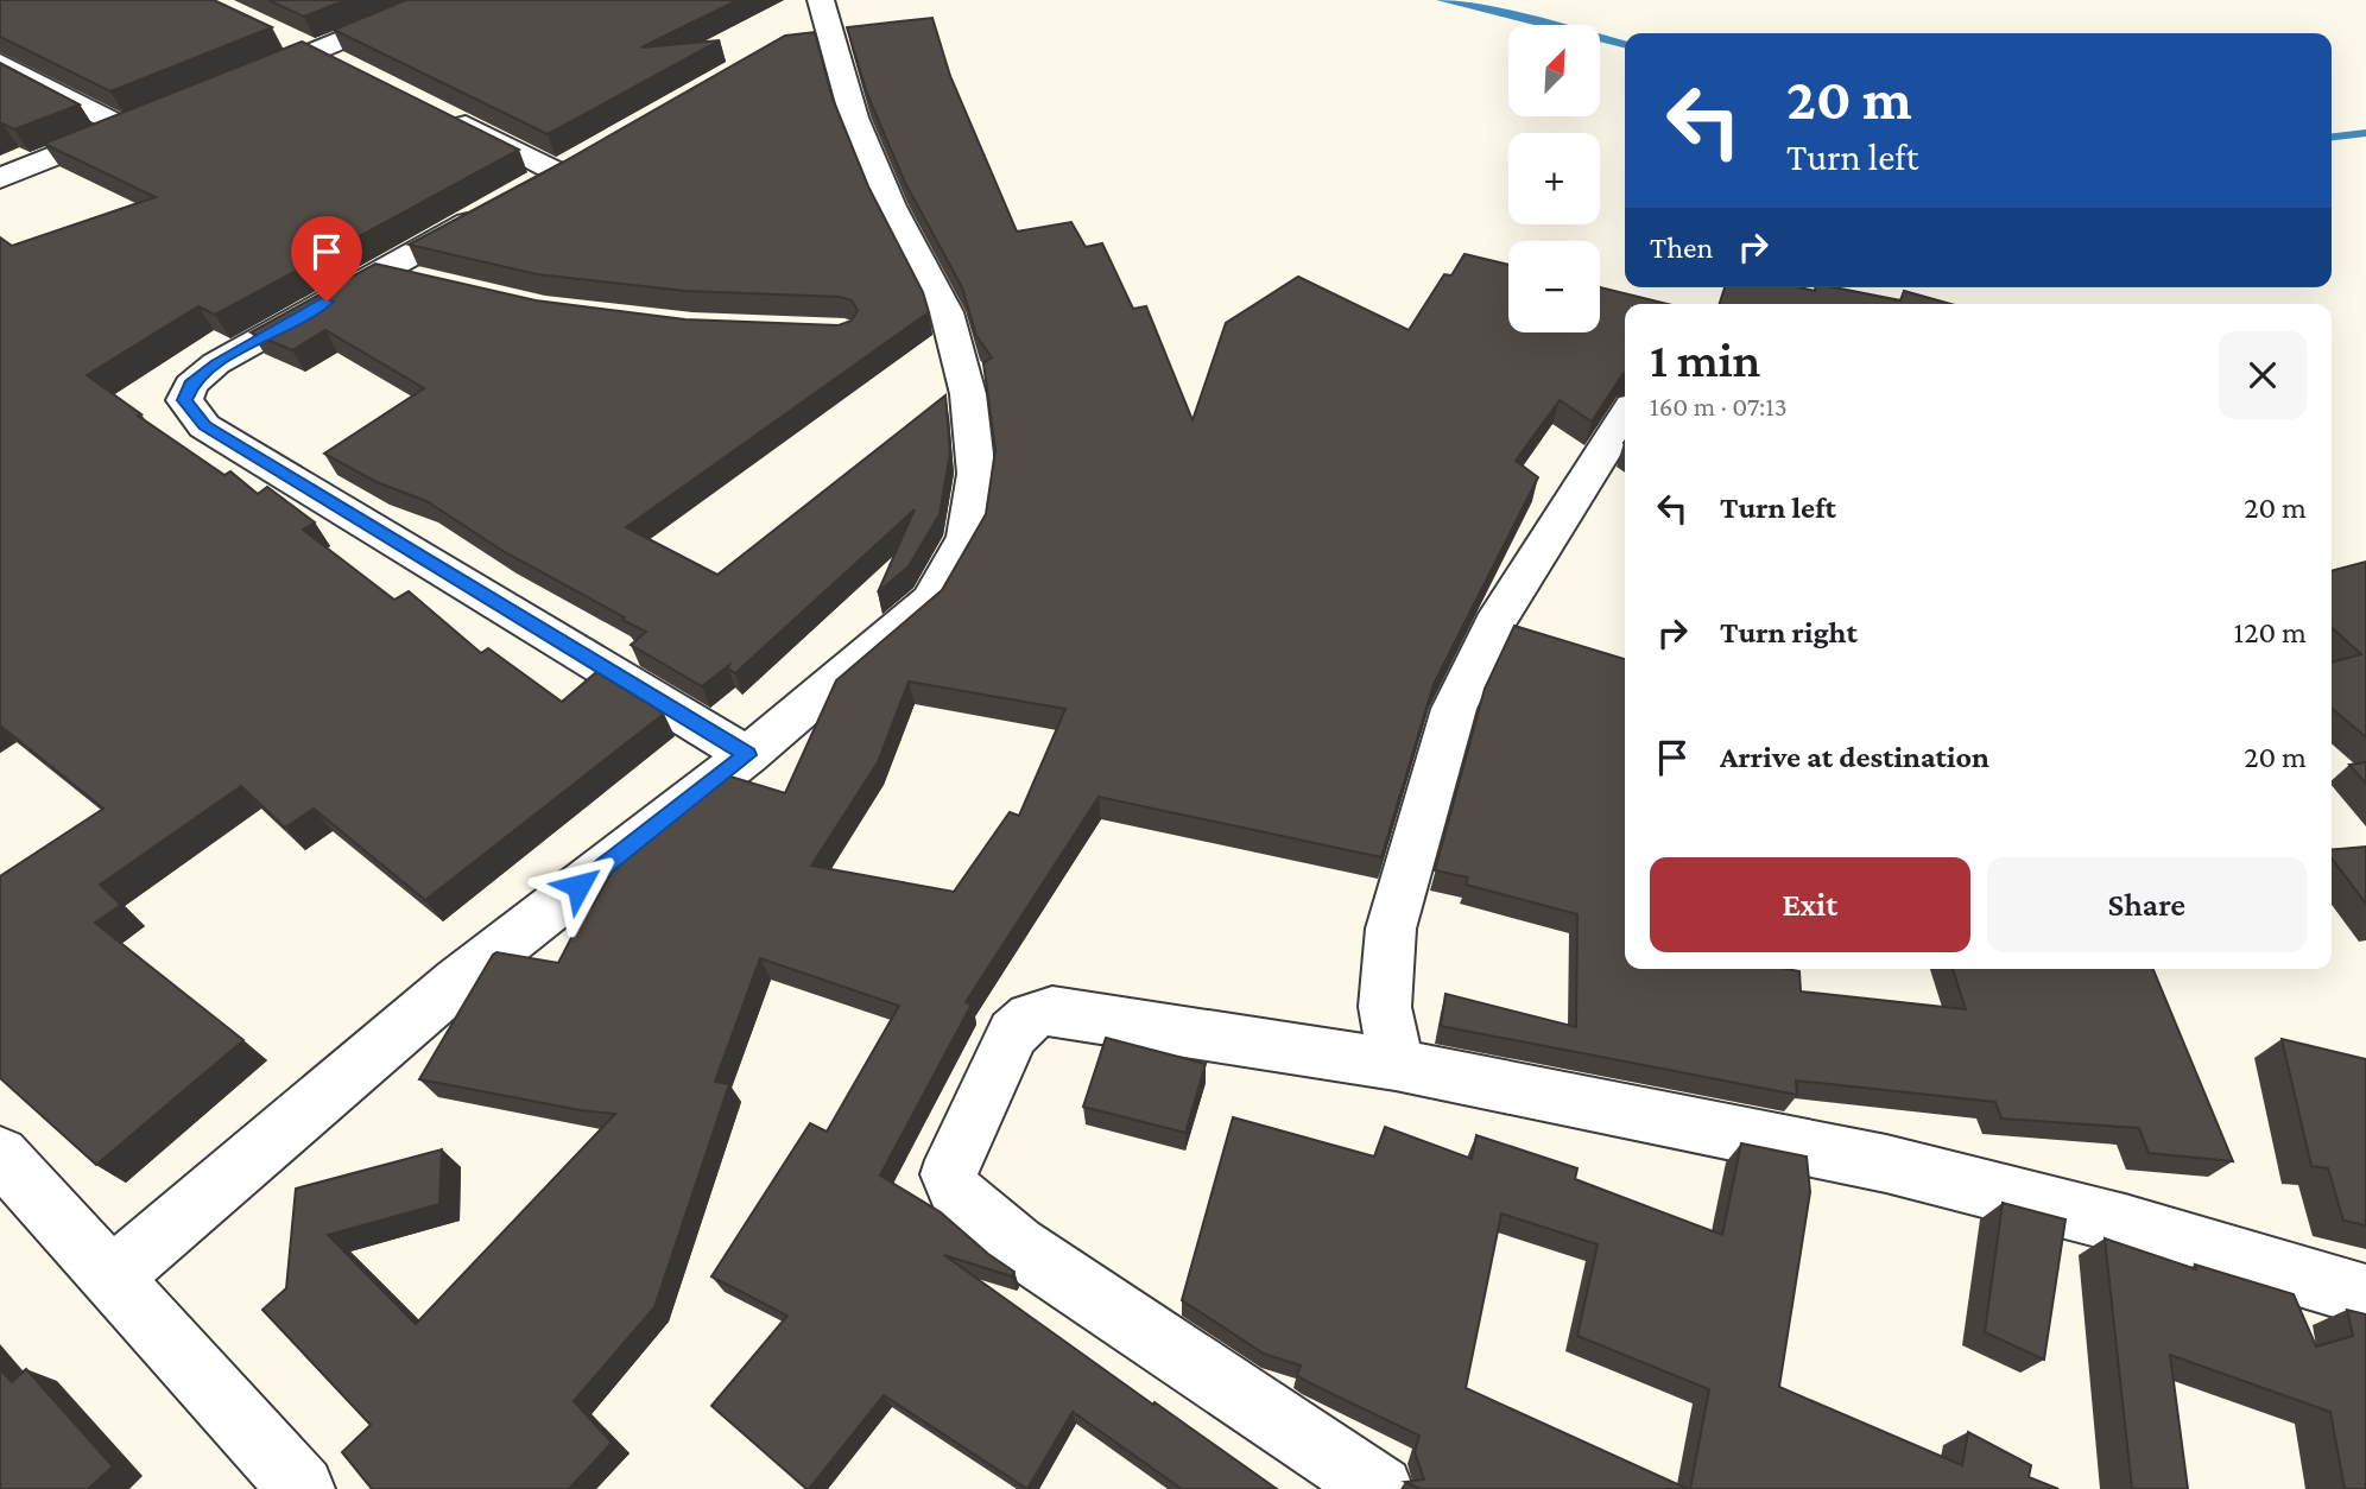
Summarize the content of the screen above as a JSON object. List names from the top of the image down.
{
  "north": "top right",
  "page": {
    "map_buttons": ["+", "−"],
    "turn": ["20 m", "Turn left"],
    "then": "Then",
    "heading": ["1 min", "160 m · 07:13"],
    "list": [
      {
        "name": "Turn left",
        "value": "20 m"
      },
      {
        "name": "Turn right",
        "value": "120 m"
      },
      {
        "name": "Arrive at destination",
        "value": "20 m"
      }
    ],
    "buttons": ["Exit", "Share"]
  }
}
